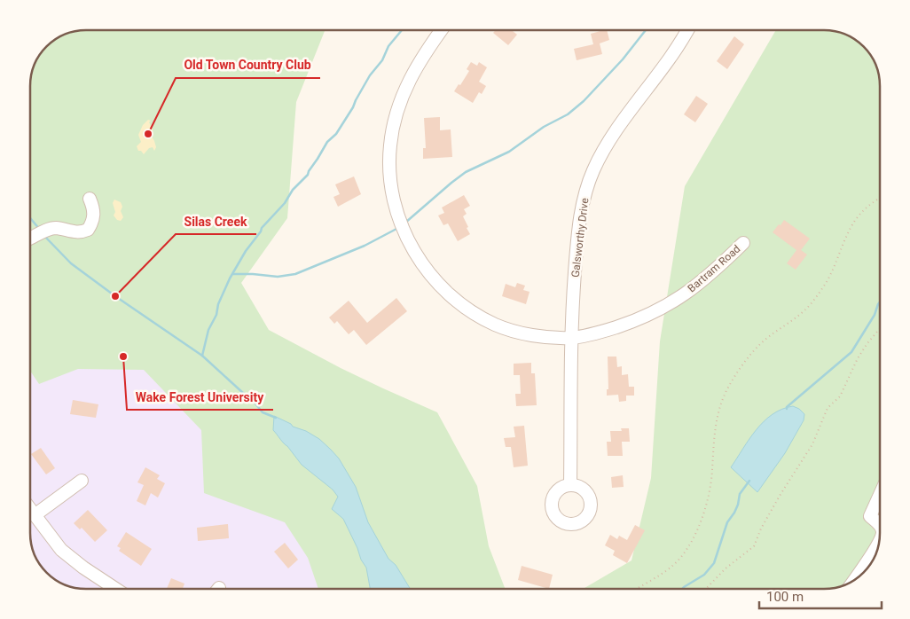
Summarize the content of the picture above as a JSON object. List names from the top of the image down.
{
  "streets": {
    "street": ["Galsworthy Drive", "Bartram Road"]
  },
  "crossings": [
    ["Galsworthy Drive", "Bartram Road"]
  ],
  "places": ["Old Town Country Club", "Silas Creek", "Wake Forest University"],
  "scale_bar": "100 m"
}
